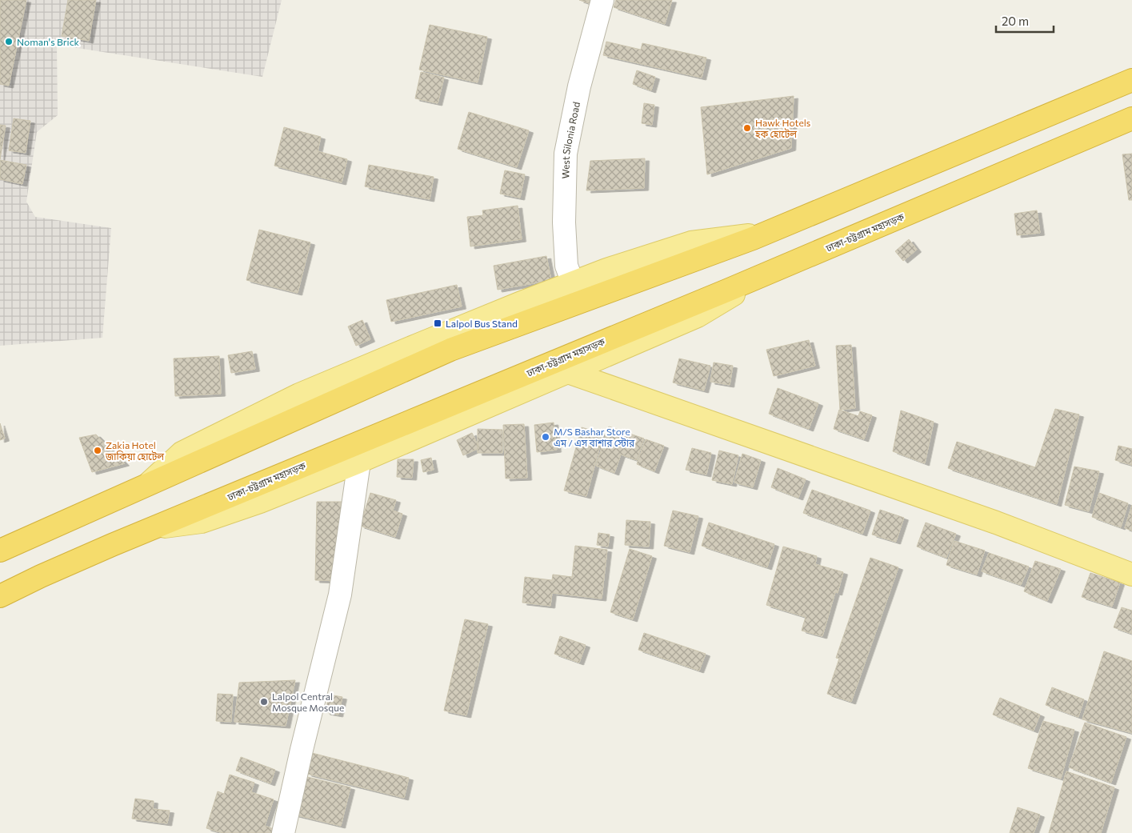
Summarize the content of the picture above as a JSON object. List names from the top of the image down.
{
  "streets": {
    "highway": ["ঢাকা-চট্টগ্রাম মহাসড়ক"],
    "street": ["West Silonia Road"]
  },
  "places": {
    "other": [
      "Noman's Brick",
      "Hawk Hotels হক হোটেল",
      "M/S Bashar Store এম / এস বাশার স্টোর",
      "Zakia Hotel জাকিয়া হোটেল",
      "Lalpol Central Mosque Mosque"
    ],
    "transit": ["Lalpol Bus Stand"]
  },
  "scale_bar": "20 m"
}
